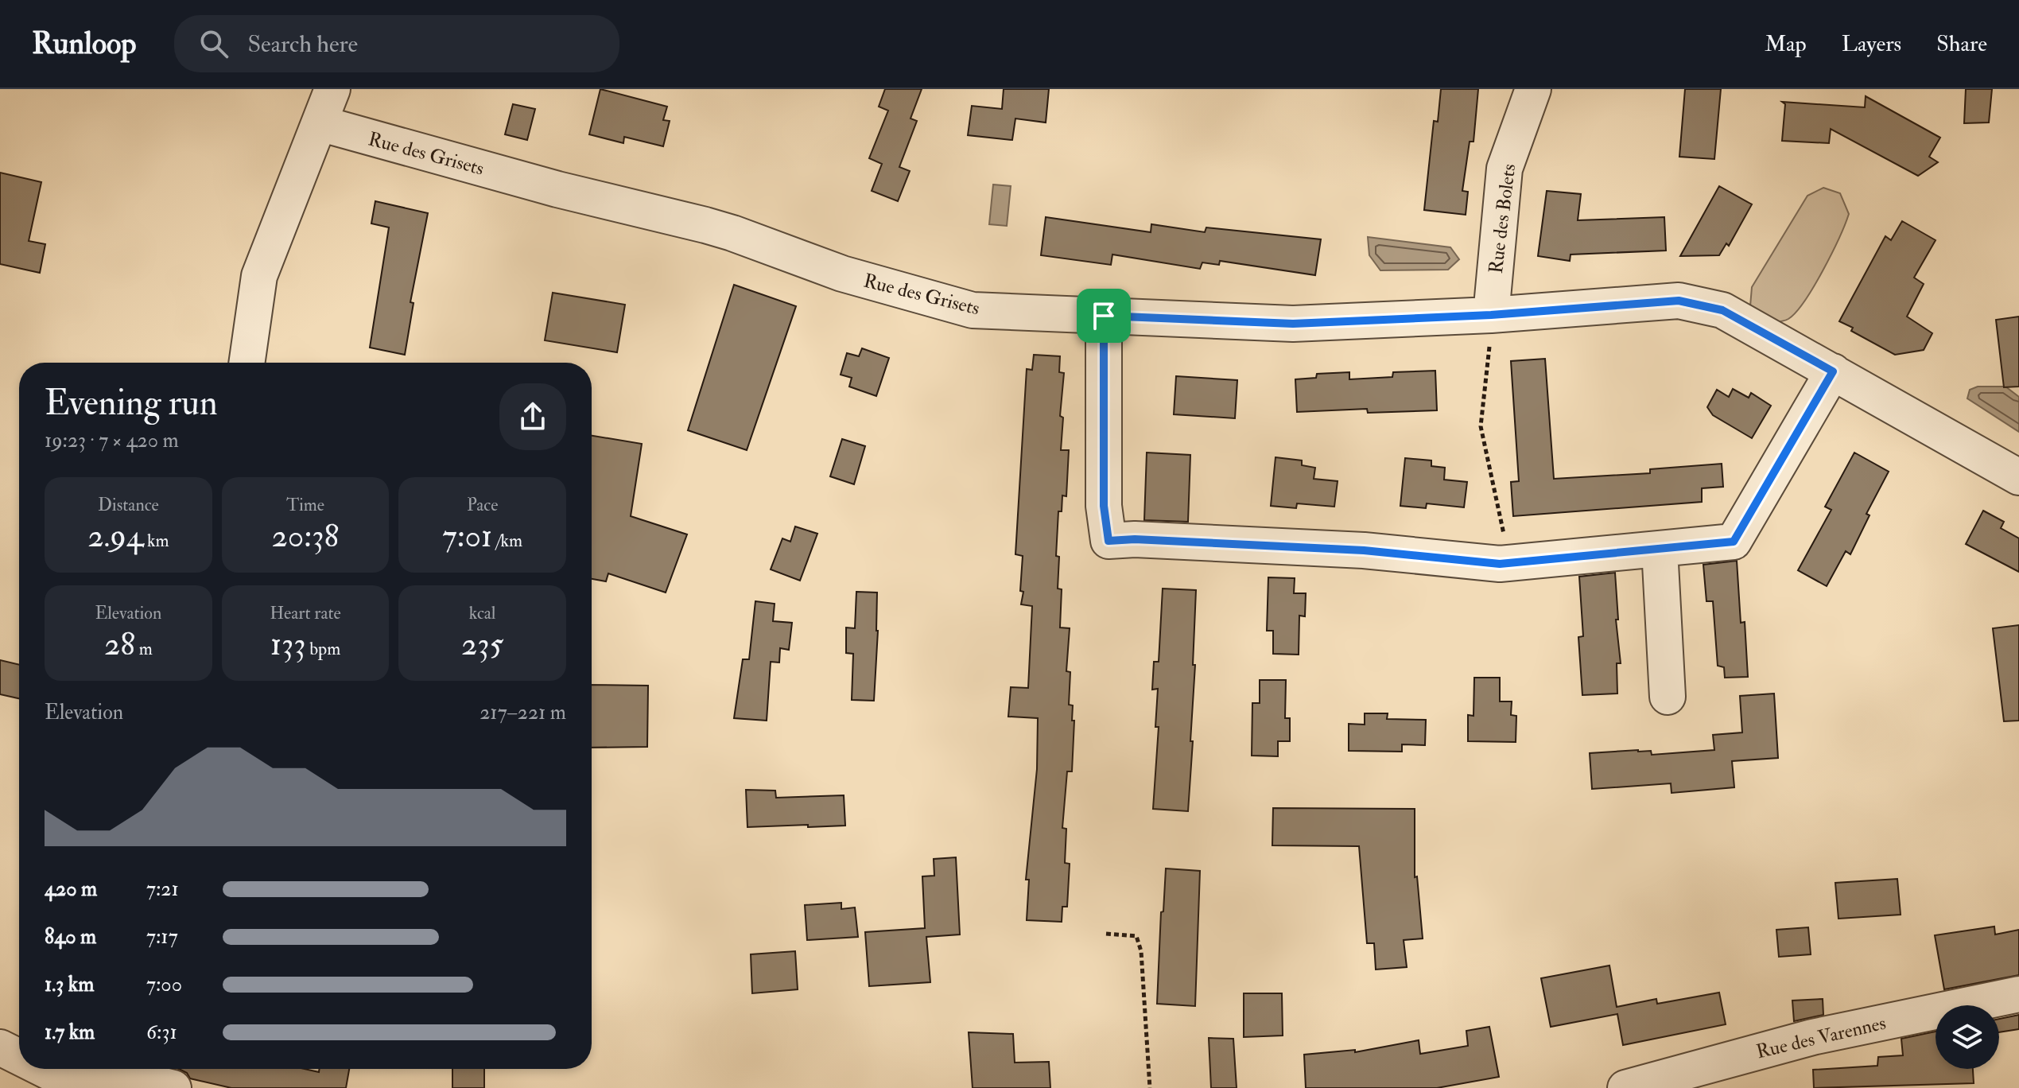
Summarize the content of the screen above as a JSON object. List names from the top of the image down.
{
  "streets": {
    "street": ["Rue des Grisets", "Rue des Bolets", "Rue des Varennes"]
  },
  "crossings": [
    ["Rue des Grisets", "Rue des Bolets"]
  ],
  "page": {
    "header": "Runloop",
    "search": "Search here",
    "nav": ["Map", "Layers", "Share"],
    "heading": ["Evening run", "19:23 · 7 × 420 m"],
    "stats": [
      ["Distance", "2.94 km"],
      ["Time", "20:38"],
      ["Pace", "7:01 /km"],
      ["Elevation", "28 m"],
      ["Heart rate", "133 bpm"],
      ["kcal", "235"]
    ],
    "chart": ["Elevation", "217–221 m"],
    "list": [
      {
        "name": "420 m",
        "note": "7:21"
      },
      {
        "name": "840 m",
        "note": "7:17"
      },
      {
        "name": "1.3 km",
        "note": "7:00"
      },
      {
        "name": "1.7 km",
        "note": "6:31"
      }
    ]
  }
}
